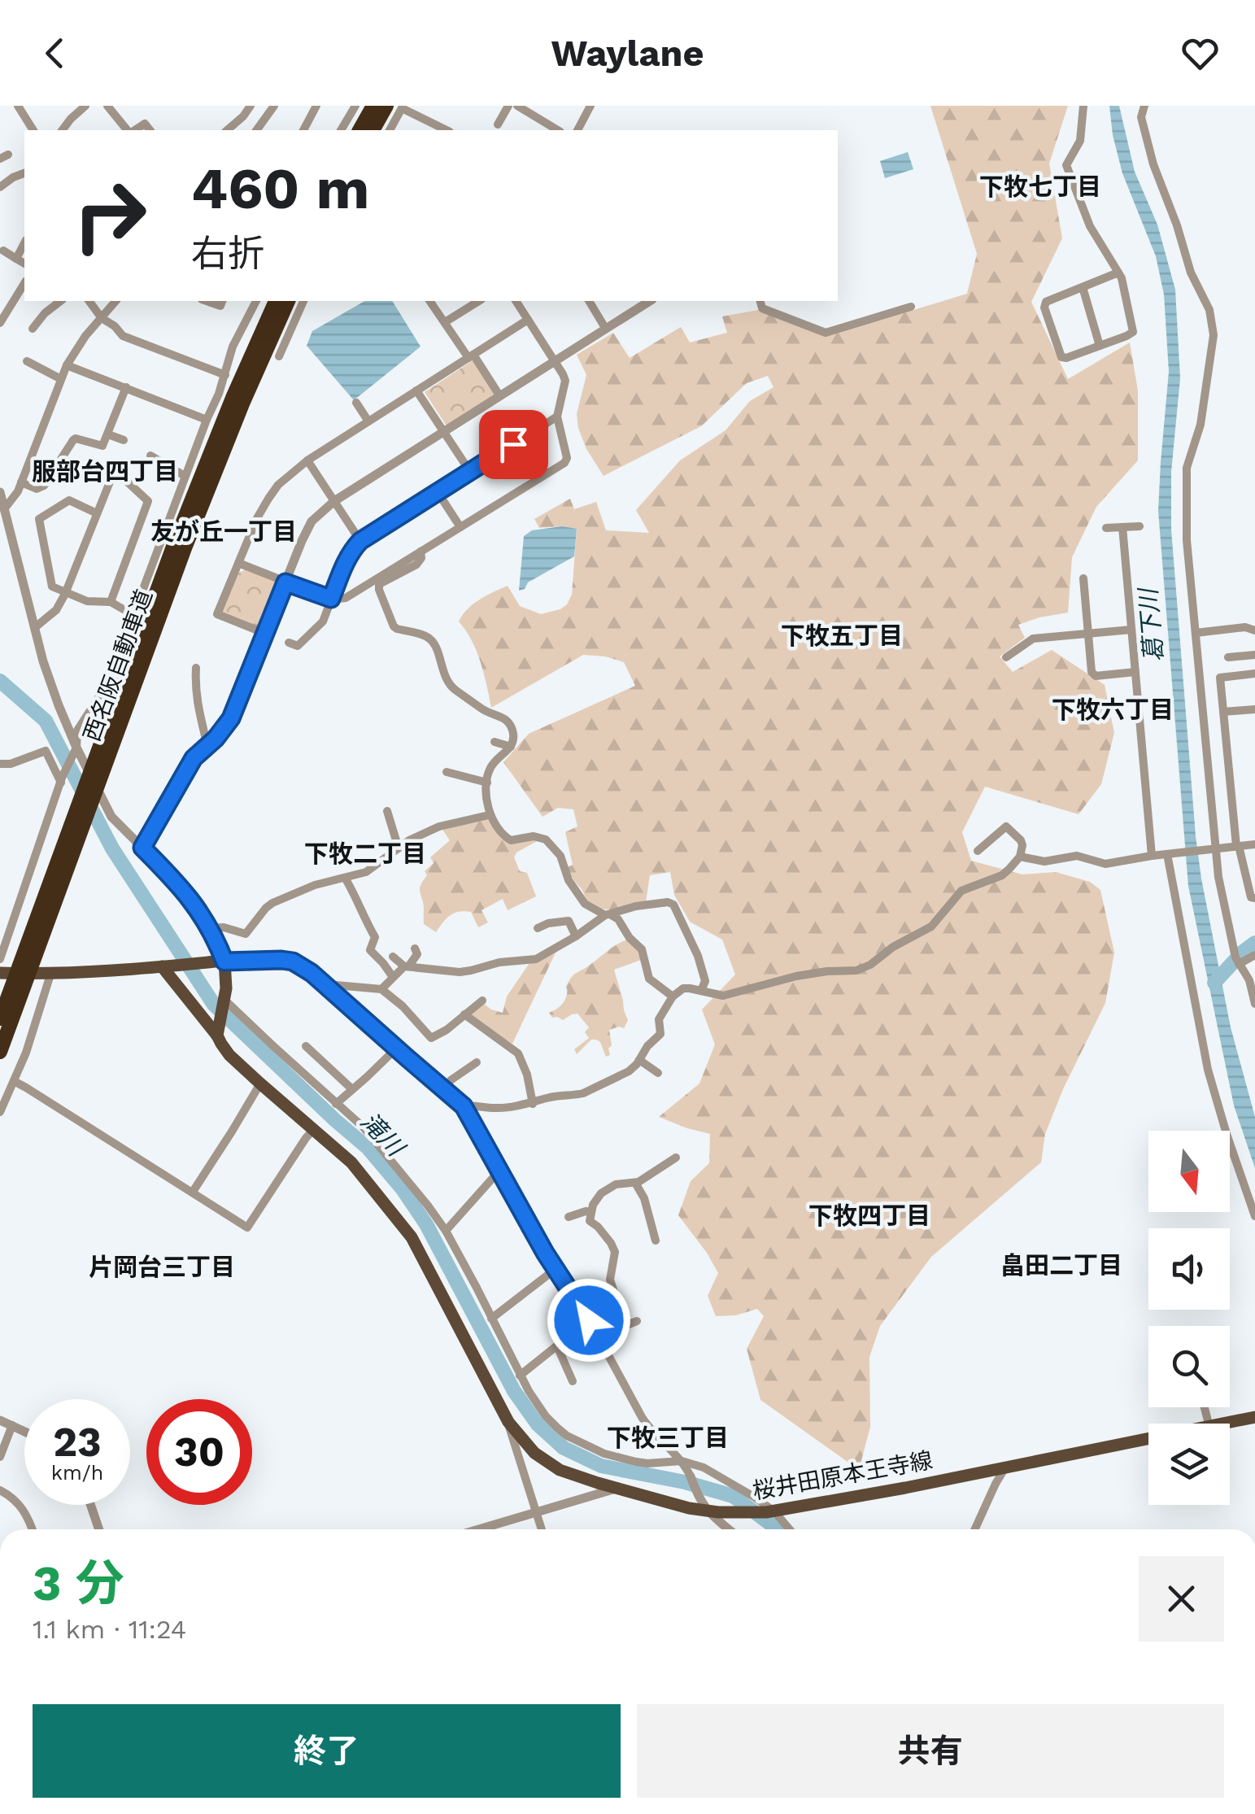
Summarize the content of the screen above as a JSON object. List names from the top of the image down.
{
  "streets": {
    "highway": ["西名阪自動車道"],
    "main road": ["桜井田原本王寺線"]
  },
  "districts": [
    "下牧七丁目",
    "服部台四丁目",
    "友が丘一丁目",
    "下牧五丁目",
    "下牧六丁目",
    "下牧二丁目",
    "下牧四丁目",
    "畠田二丁目",
    "片岡台三丁目",
    "下牧三丁目"
  ],
  "water": ["葛下川", "滝川"],
  "north": "bottom",
  "page": {
    "header": "Waylane",
    "turn": ["460 m", "右折"],
    "speed": "23 km/h",
    "limit": "30",
    "heading": ["3 分", "1.1 km · 11:24"],
    "buttons": ["終了", "共有"]
  }
}
